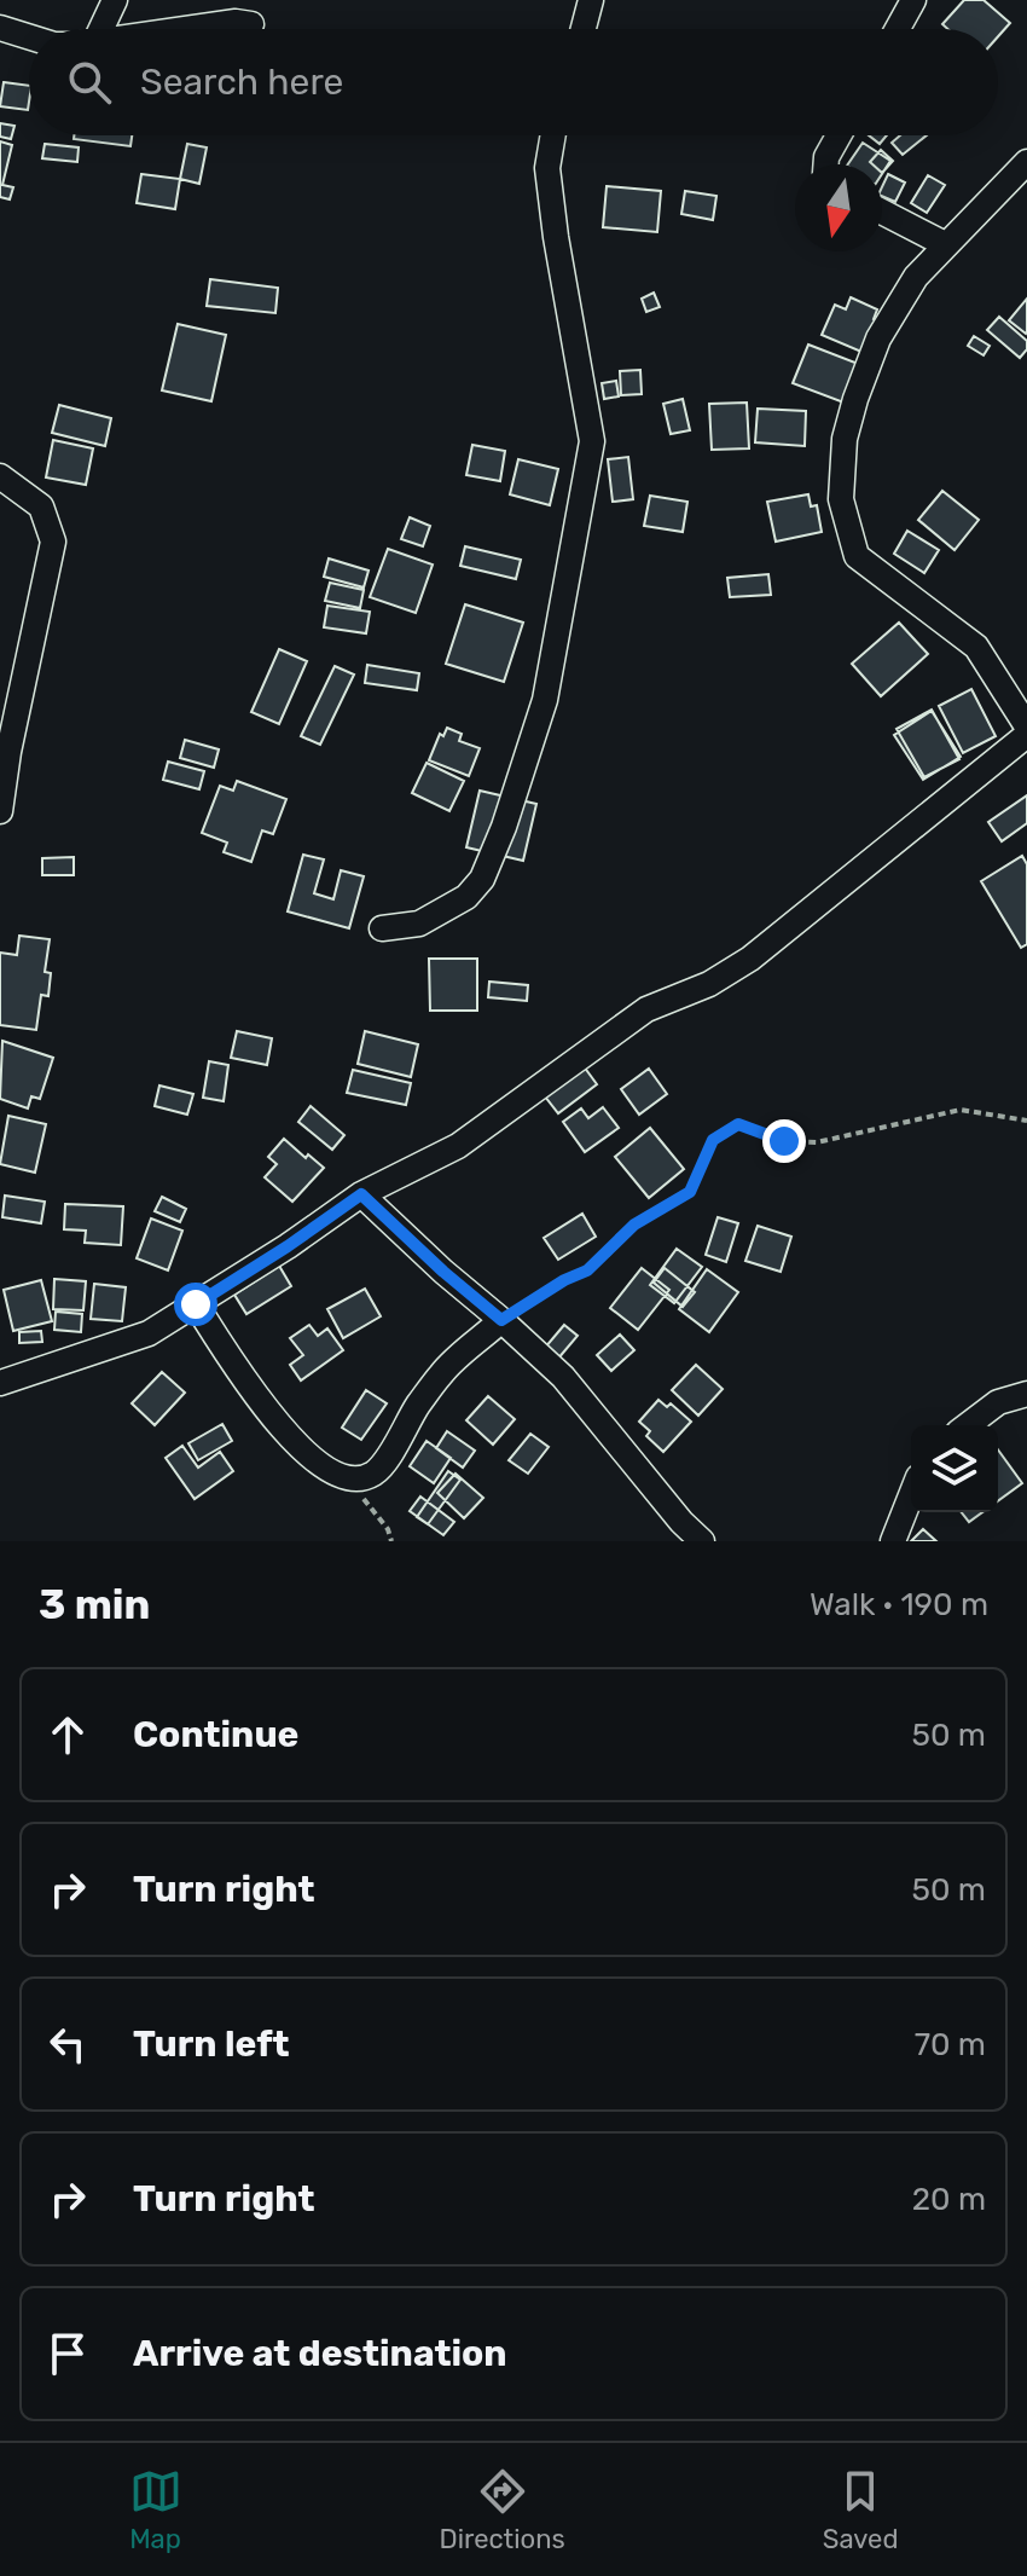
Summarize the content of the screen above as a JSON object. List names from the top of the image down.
{
  "north": "bottom",
  "page": {
    "search": "Search here",
    "heading": ["3 min", "Walk · 190 m"],
    "list": [
      ["Continue", "50 m"],
      ["Turn right", "50 m"],
      ["Turn left", "70 m"],
      ["Turn right", "20 m"],
      "Arrive at destination"
    ],
    "nav": ["Map", "Directions", "Saved"]
  }
}
